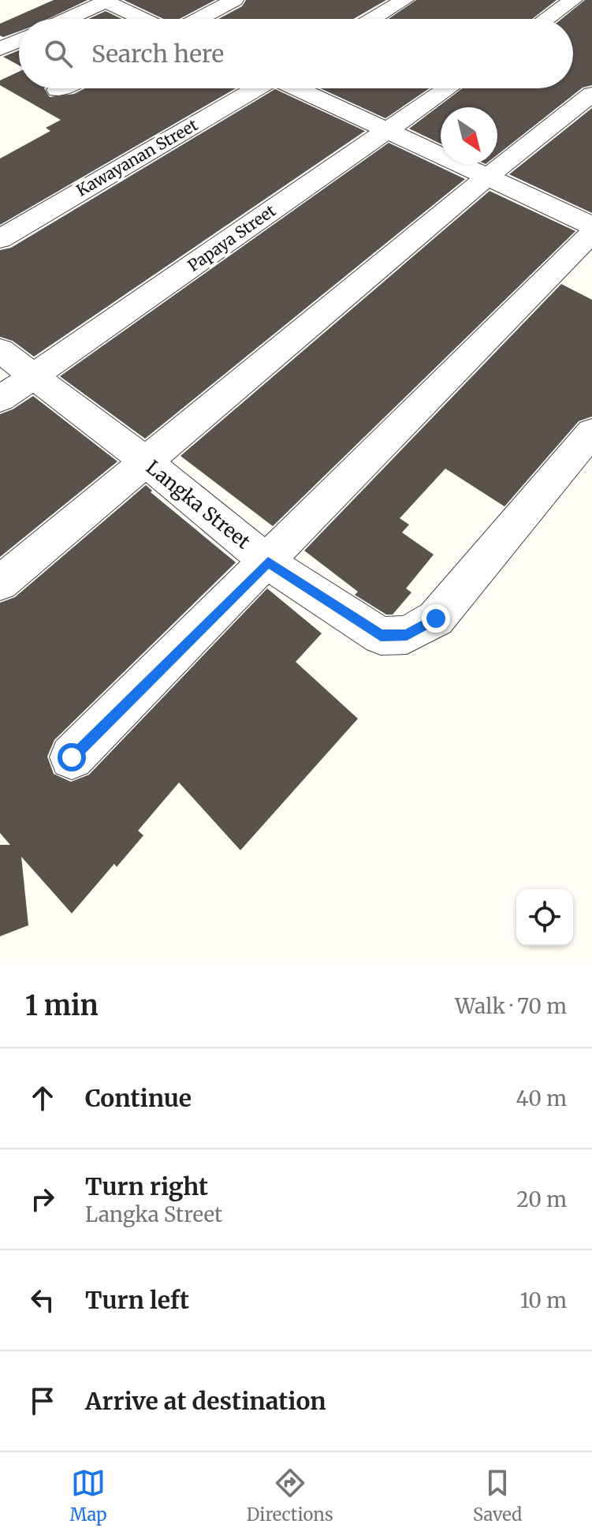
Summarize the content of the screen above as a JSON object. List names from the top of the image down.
{
  "streets": {
    "street": ["Kawayanan Street", "Papaya Street", "Langka Street"]
  },
  "crossings": [
    ["Papaya Street", "Langka Street"]
  ],
  "north": "bottom right",
  "page": {
    "search": "Search here",
    "heading": ["1 min", "Walk · 70 m"],
    "list": [
      ["Continue", "40 m"],
      ["Turn right", "Langka Street", "20 m"],
      ["Turn left", "10 m"],
      "Arrive at destination"
    ],
    "nav": ["Map", "Directions", "Saved"]
  }
}
